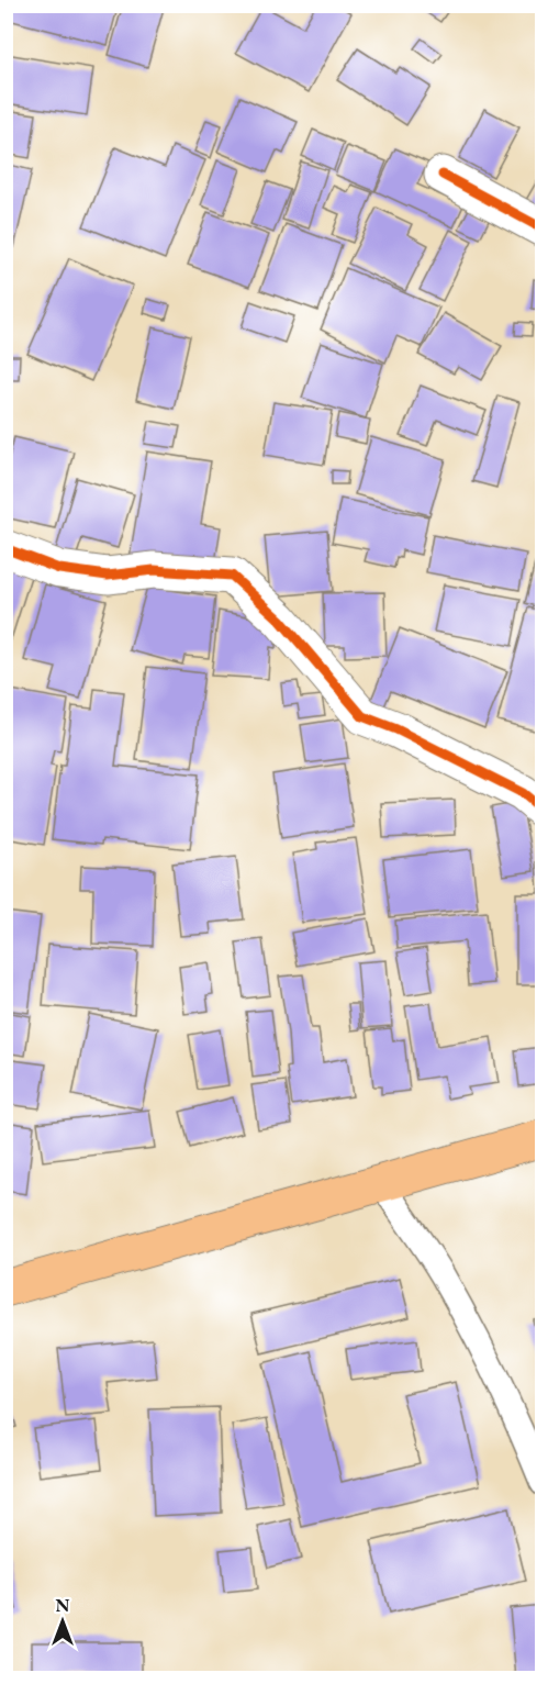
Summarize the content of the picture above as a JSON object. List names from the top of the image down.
{
  "north": "top"
}
